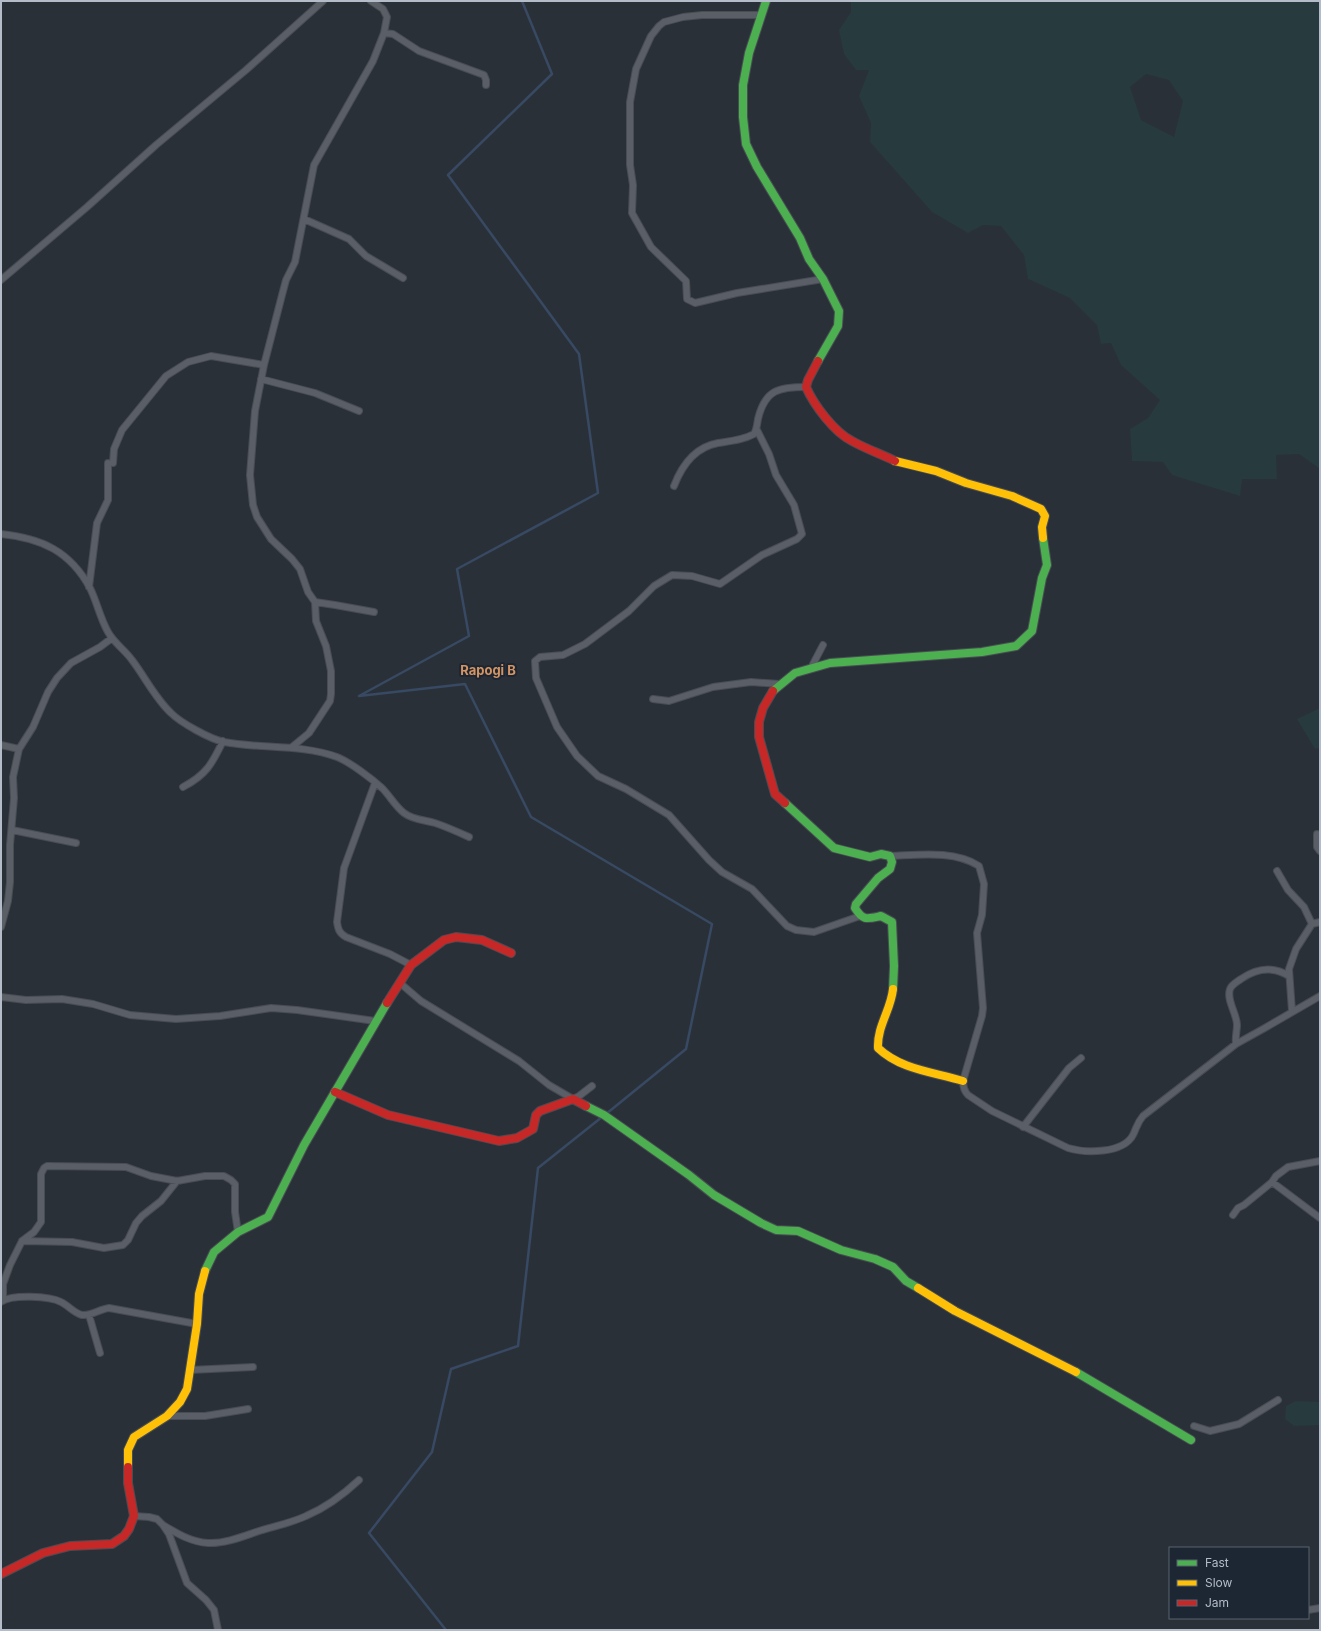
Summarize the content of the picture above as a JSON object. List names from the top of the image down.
{
  "districts": ["Rapogi B"],
  "legend": ["Fast", "Slow", "Jam"]
}
